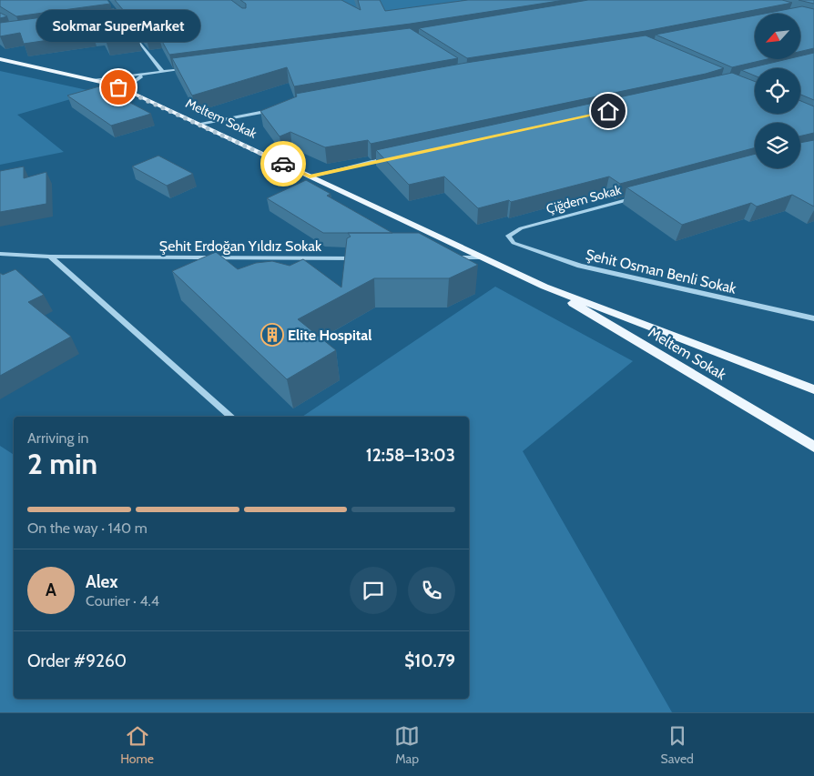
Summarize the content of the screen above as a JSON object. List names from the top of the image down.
{
  "streets": {
    "main road": ["Meltem Sokak"],
    "street": ["Çiğdem Sokak", "Şehit Erdoğan Yıldız Sokak", "Şehit Osman Benli Sokak"]
  },
  "crossings": [
    ["Çiğdem Sokak", "Şehit Osman Benli Sokak"]
  ],
  "places": {
    "other": ["Sokmar SuperMarket"],
    "building": ["Elite Hospital"]
  },
  "north": "bottom left",
  "page": {
    "bubble": "Sokmar SuperMarket",
    "heading": ["2 min", "Arriving in", "12:58–13:03"],
    "panel": [
      "Alex",
      "Courier · 4.4",
      "Order #9260",
      "$10.79"
    ],
    "bar": "On the way · 140 m",
    "round": "A",
    "tabs": ["Home", "Map", "Saved"]
  }
}
